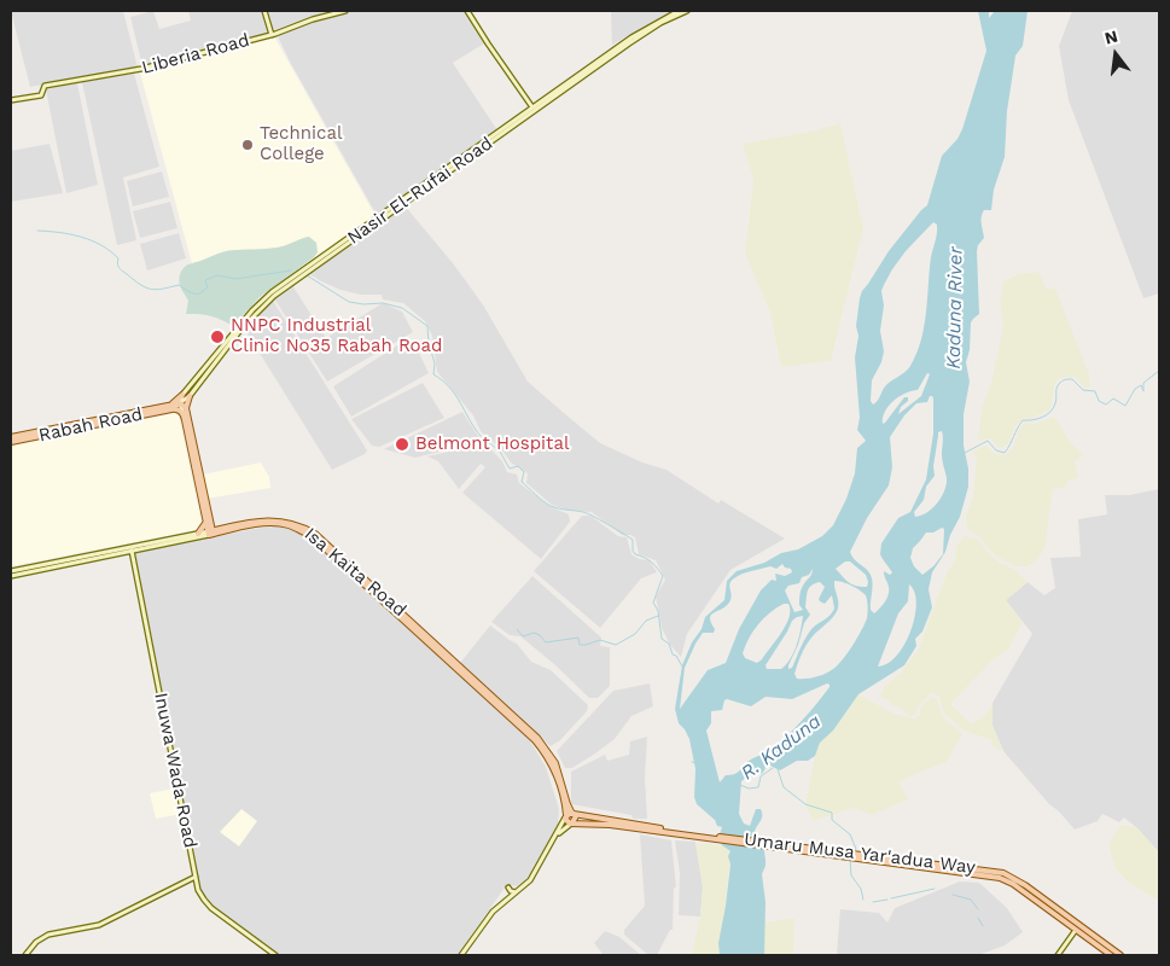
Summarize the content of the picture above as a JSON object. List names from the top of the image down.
{
  "streets": {
    "main road": [
      "Liberia Road",
      "Nasir El-Rufai Road",
      "Rabah Road",
      "Isa Kaita Road",
      "Inuwa Wada Road",
      "Umaru Musa Yar'adua Way"
    ]
  },
  "crossings": [
    ["Nasir El-Rufai Road", "Rabah Road"],
    ["Isa Kaita Road", "Inuwa Wada Road"],
    ["Isa Kaita Road", "Umaru Musa Yar'adua Way"]
  ],
  "water": ["Kaduna River", "R. Kaduna"],
  "places": ["Technical College", "NNPC Industrial Clinic No35 Rabah Road", "Belmont Hospital"],
  "north": "top"
}
